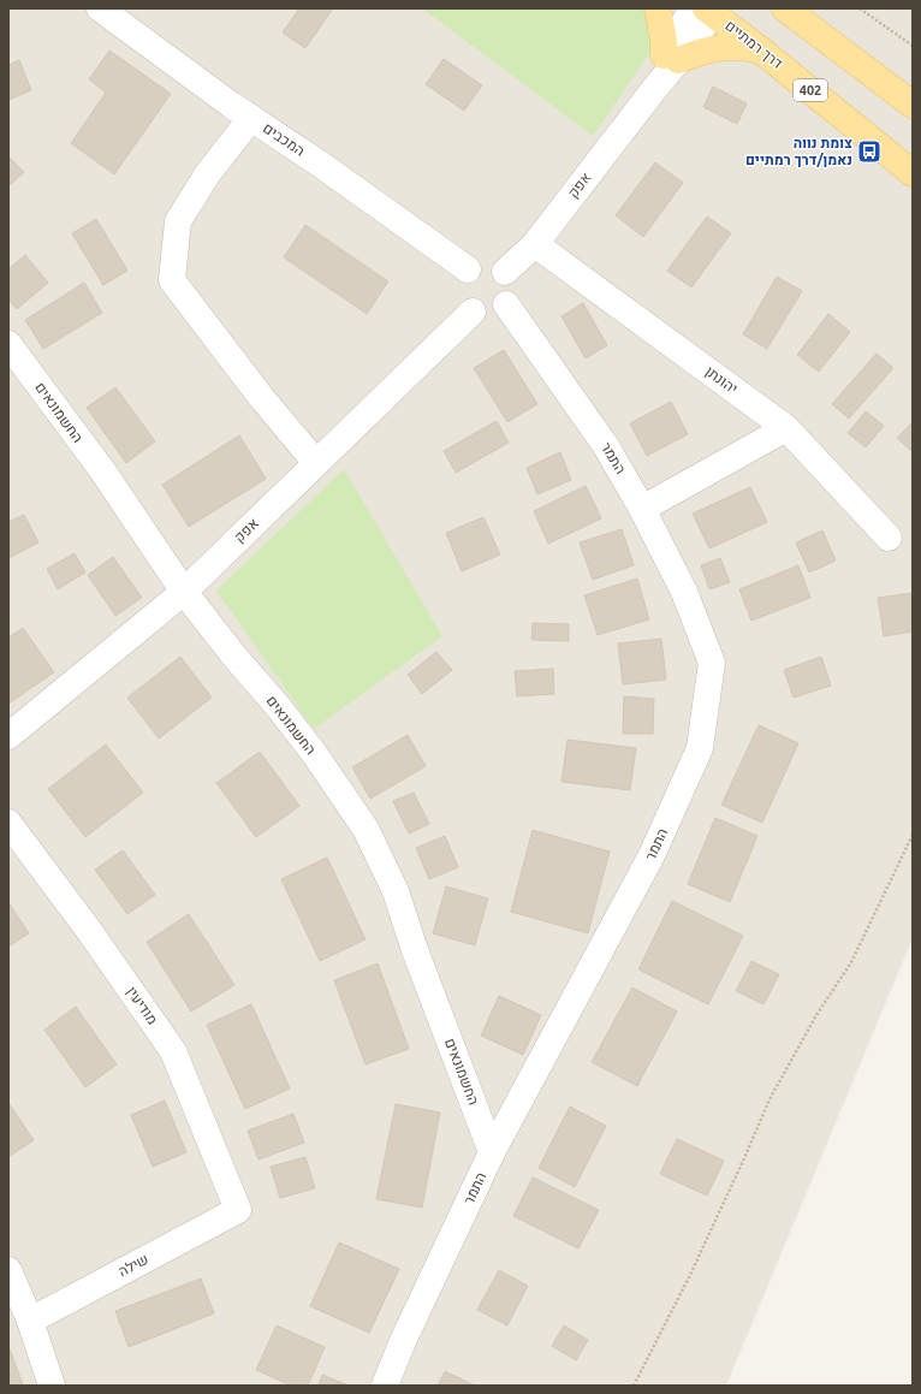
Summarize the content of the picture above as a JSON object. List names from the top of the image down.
{
  "streets": {
    "main road": ["דרך רמתיים", "402"],
    "street": [
      "המכבים",
      "אפק",
      "יהונתן",
      "החשמונאים",
      "התמר",
      "מודיעין",
      "שילה"
    ]
  },
  "crossings": [
    ["דרך רמתיים", "אפק"],
    ["המכבים", "אפק"],
    ["המכבים", "התמר"],
    ["אפק", "יהונתן"],
    ["אפק", "החשמונאים"],
    ["אפק", "התמר"],
    ["החשמונאים", "התמר"],
    ["מודיעין", "שילה"]
  ],
  "places": {
    "bus stop": ["צומת נווה נאמן/דרך רמתיים"]
  }
}
